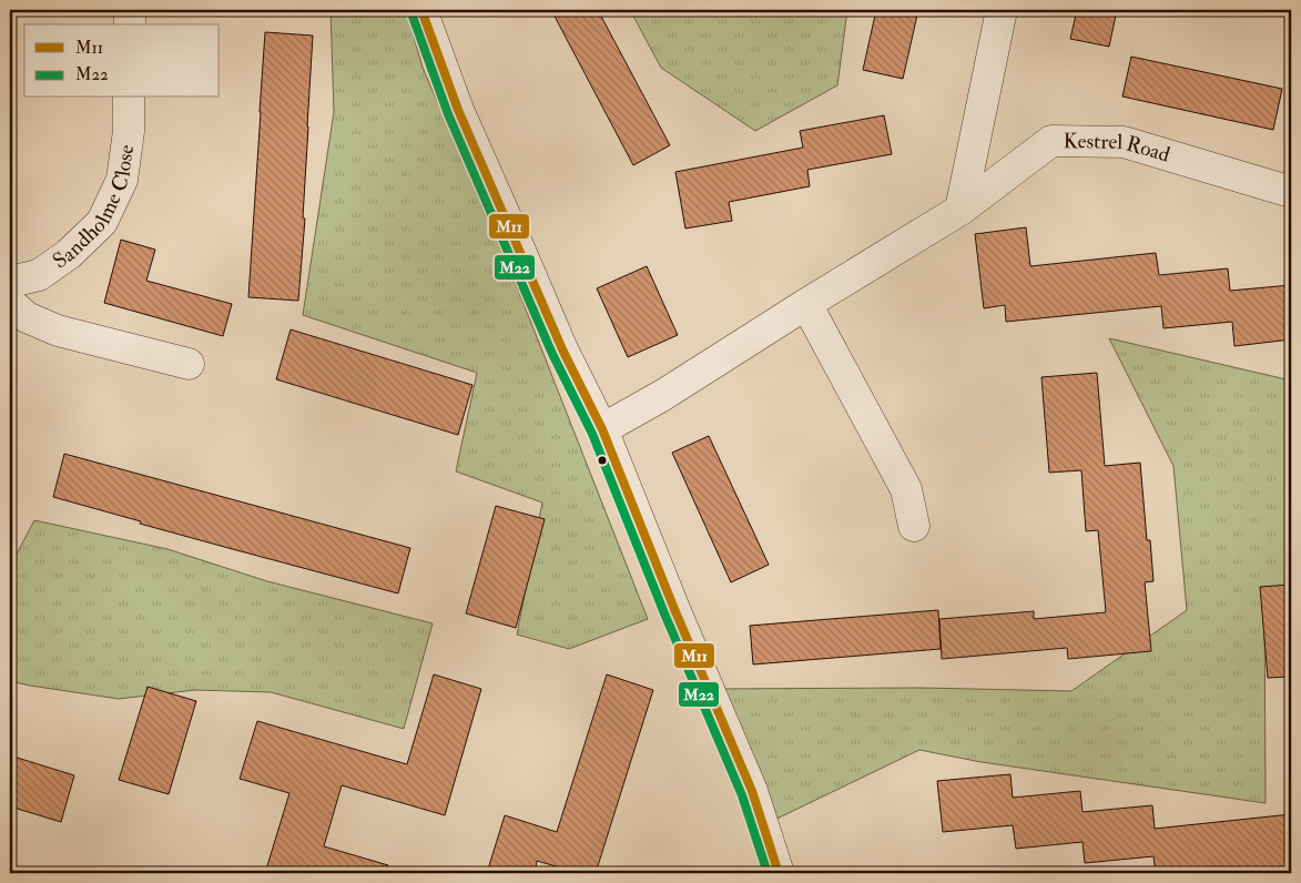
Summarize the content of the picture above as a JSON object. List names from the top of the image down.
{
  "streets": {
    "street": ["Kestrel Road", "Sandholme Close"]
  },
  "lines": ["transit line M11", "transit line M22"],
  "legend": ["M11", "M22"]
}
